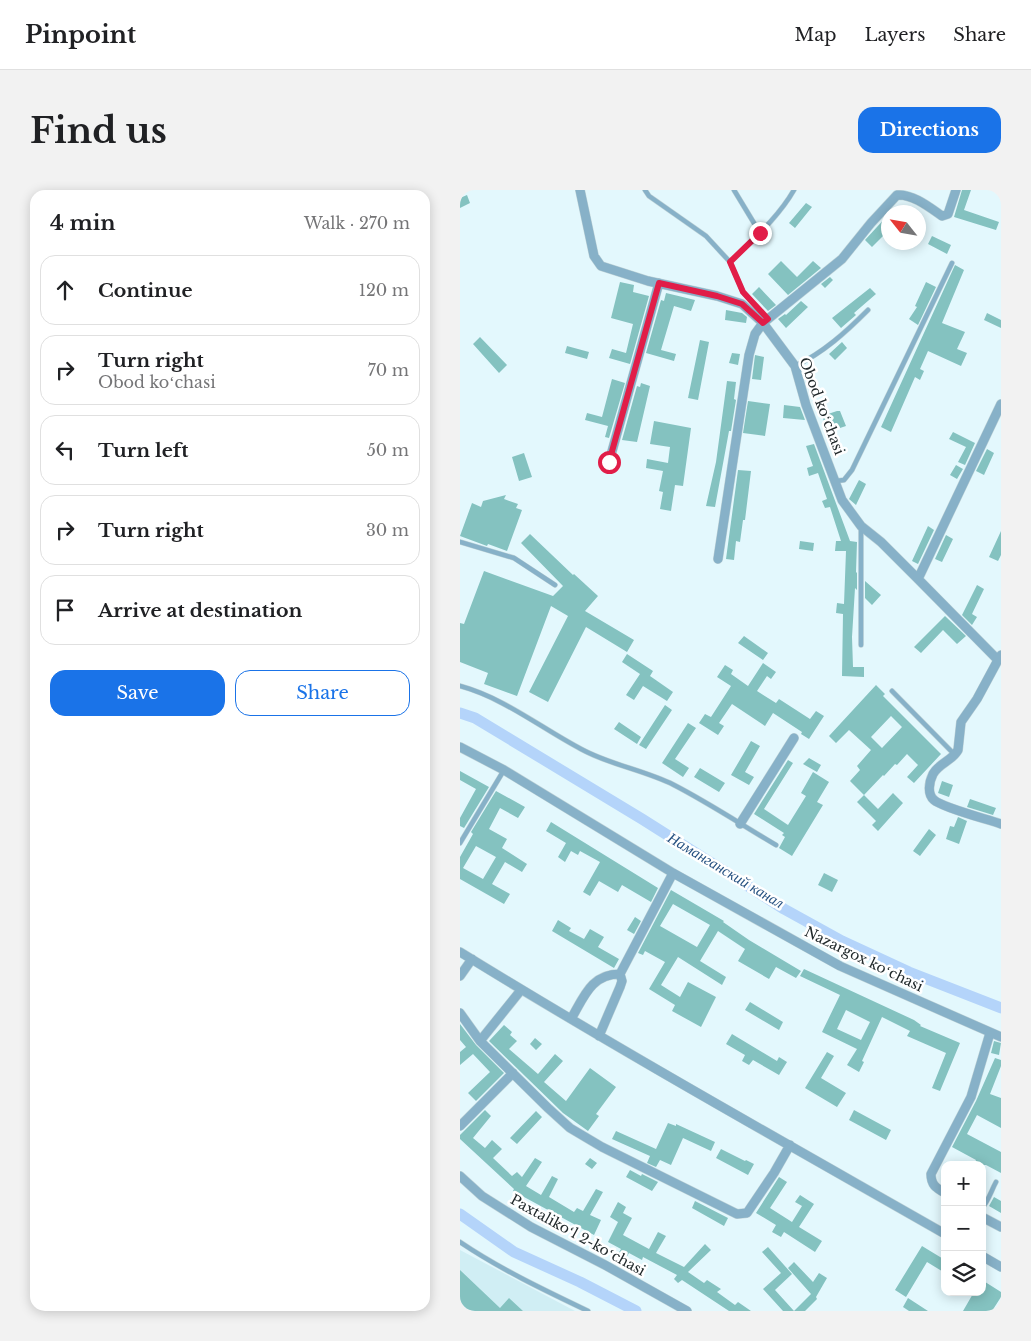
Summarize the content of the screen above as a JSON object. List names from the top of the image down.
{
  "streets": {
    "street": ["Obod koʻchasi", "Nazargox koʻchasi", "Paxtalikoʻl 2-koʻchasi"]
  },
  "water": ["Наманганский канал"],
  "north": "top left",
  "page": {
    "header": "Pinpoint",
    "nav": ["Map", "Layers", "Share"],
    "buttons": [
      "Directions",
      ["Save", "Share"]
    ],
    "title": "Find us",
    "heading": ["4 min", "Walk · 270 m"],
    "list": [
      ["Continue", "120 m"],
      ["Turn right", "Obod koʻchasi", "70 m"],
      ["Turn left", "50 m"],
      ["Turn right", "30 m"],
      "Arrive at destination"
    ],
    "map_buttons": ["+", "−"]
  }
}
